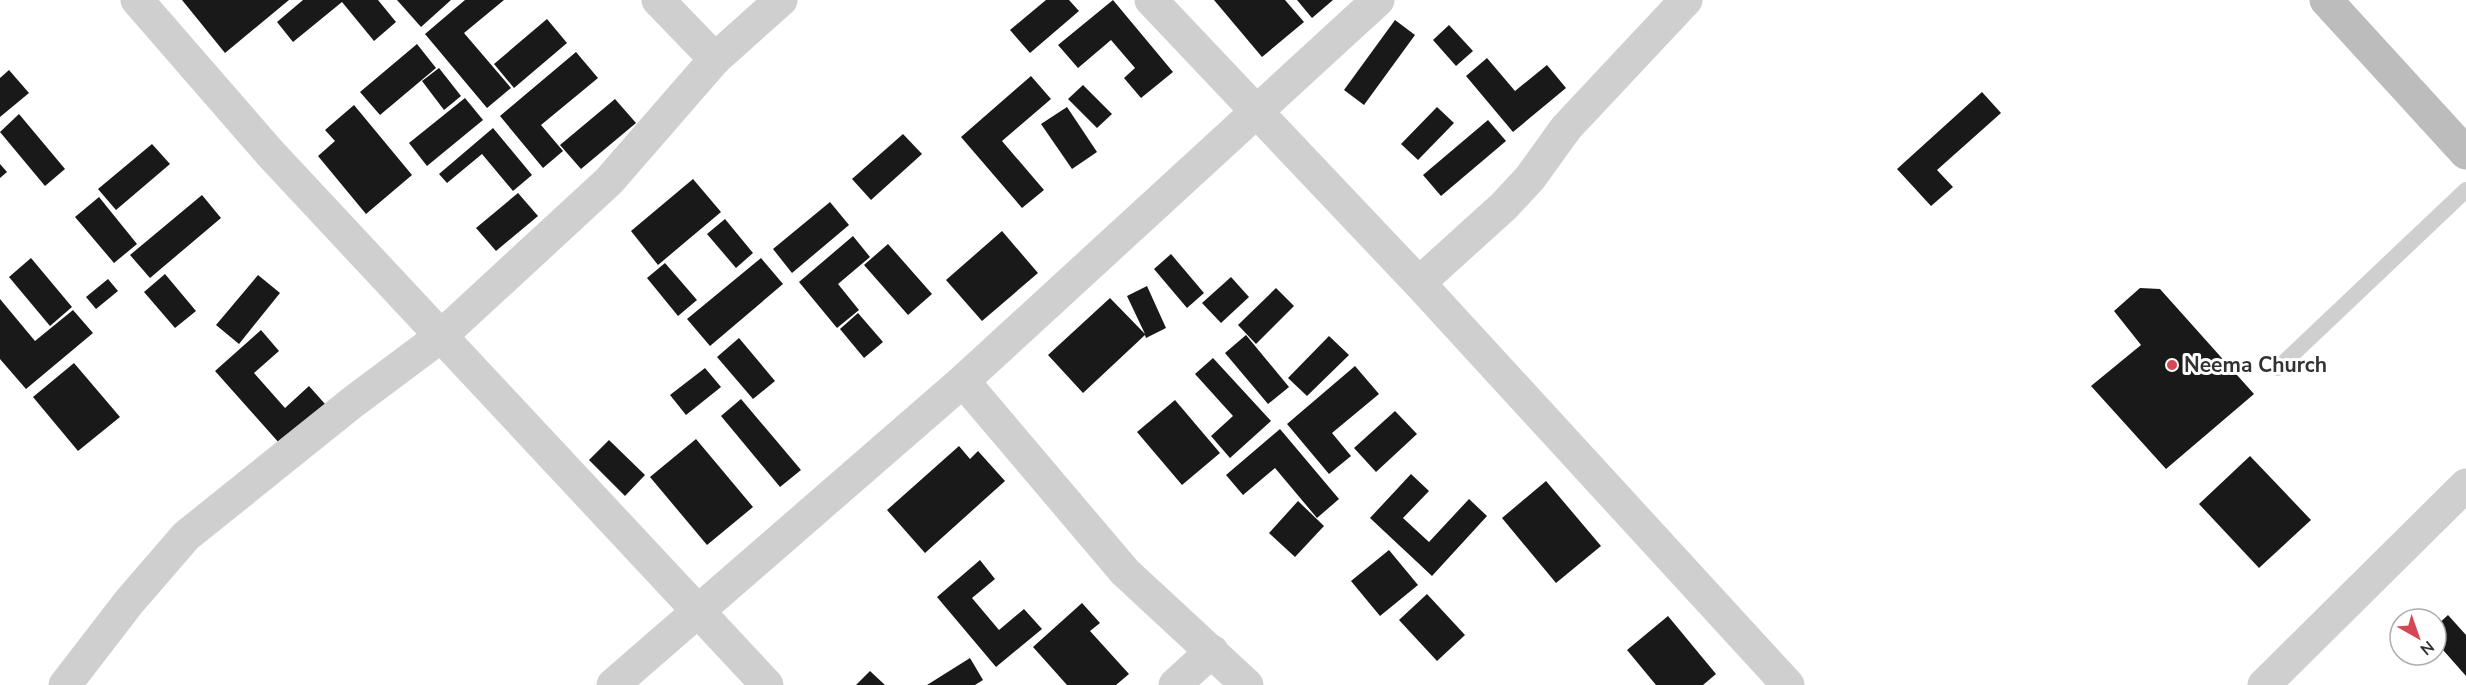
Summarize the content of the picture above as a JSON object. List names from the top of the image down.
{
  "places": ["Neema Church"],
  "north": "bottom right"
}
